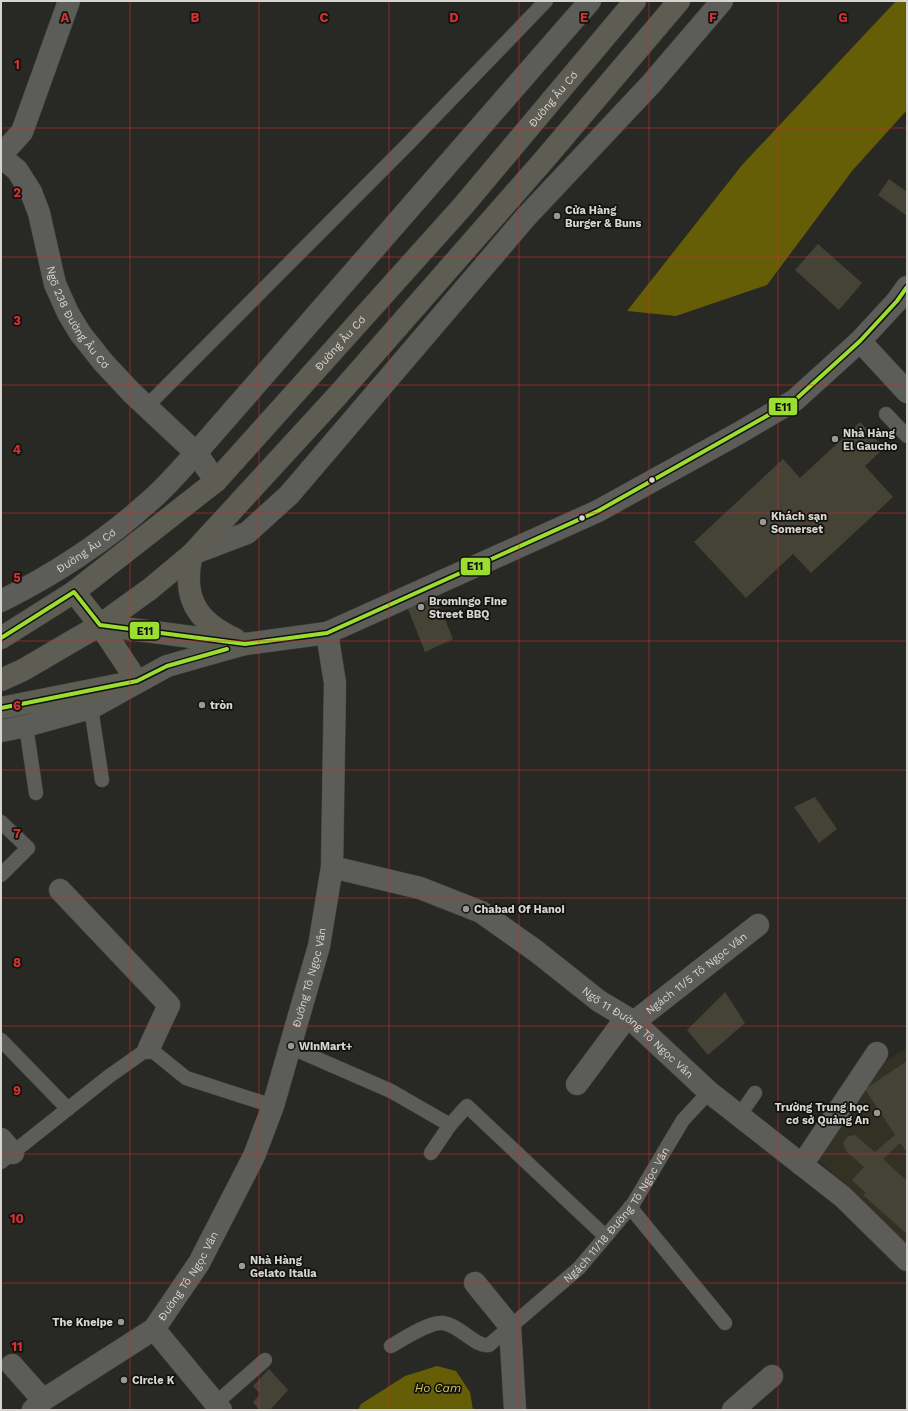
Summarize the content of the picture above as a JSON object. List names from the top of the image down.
{
  "streets": {
    "main road": ["Đường Âu Cơ"],
    "street": [
      "Ngõ 238 Đường Âu Cơ",
      "Ngách 11/5 Tô Ngọc Vân",
      "Đường Tô Ngọc Vân",
      "Ngõ 11 Đường Tô Ngọc Vân"
    ],
    "lane": ["Ngách 11/18 Đường Tô Ngọc Vân"]
  },
  "crossings": [
    ["Đường Âu Cơ", "Ngõ 238 Đường Âu Cơ"],
    ["Ngách 11/5 Tô Ngọc Vân", "Ngõ 11 Đường Tô Ngọc Vân"],
    ["Đường Tô Ngọc Vân", "Ngõ 11 Đường Tô Ngọc Vân"],
    ["Ngõ 11 Đường Tô Ngọc Vân", "Ngách 11/18 Đường Tô Ngọc Vân"]
  ],
  "water": ["Ho Cam"],
  "places": [
    "Cửa Hàng Burger & Buns",
    "Nhà Hàng El Gaucho",
    "Khách sạn Somerset",
    "Bromingo Fine Street BBQ",
    "tròn",
    "Chabad Of Hanoi",
    "WinMart+",
    "Trường Trung học cơ sở Quảng An",
    "Nhà Hàng Gelato Italia",
    "The Kneipe",
    "Circle K"
  ],
  "lines": ["transit line E11"],
  "grid": {
    "columns": [
      "A",
      "B",
      "C",
      "D",
      "E",
      "F",
      "G"
    ],
    "rows": [
      "1",
      "2",
      "3",
      "4",
      "5",
      "6",
      "7",
      "8",
      "9",
      "10",
      "11"
    ]
  }
}
